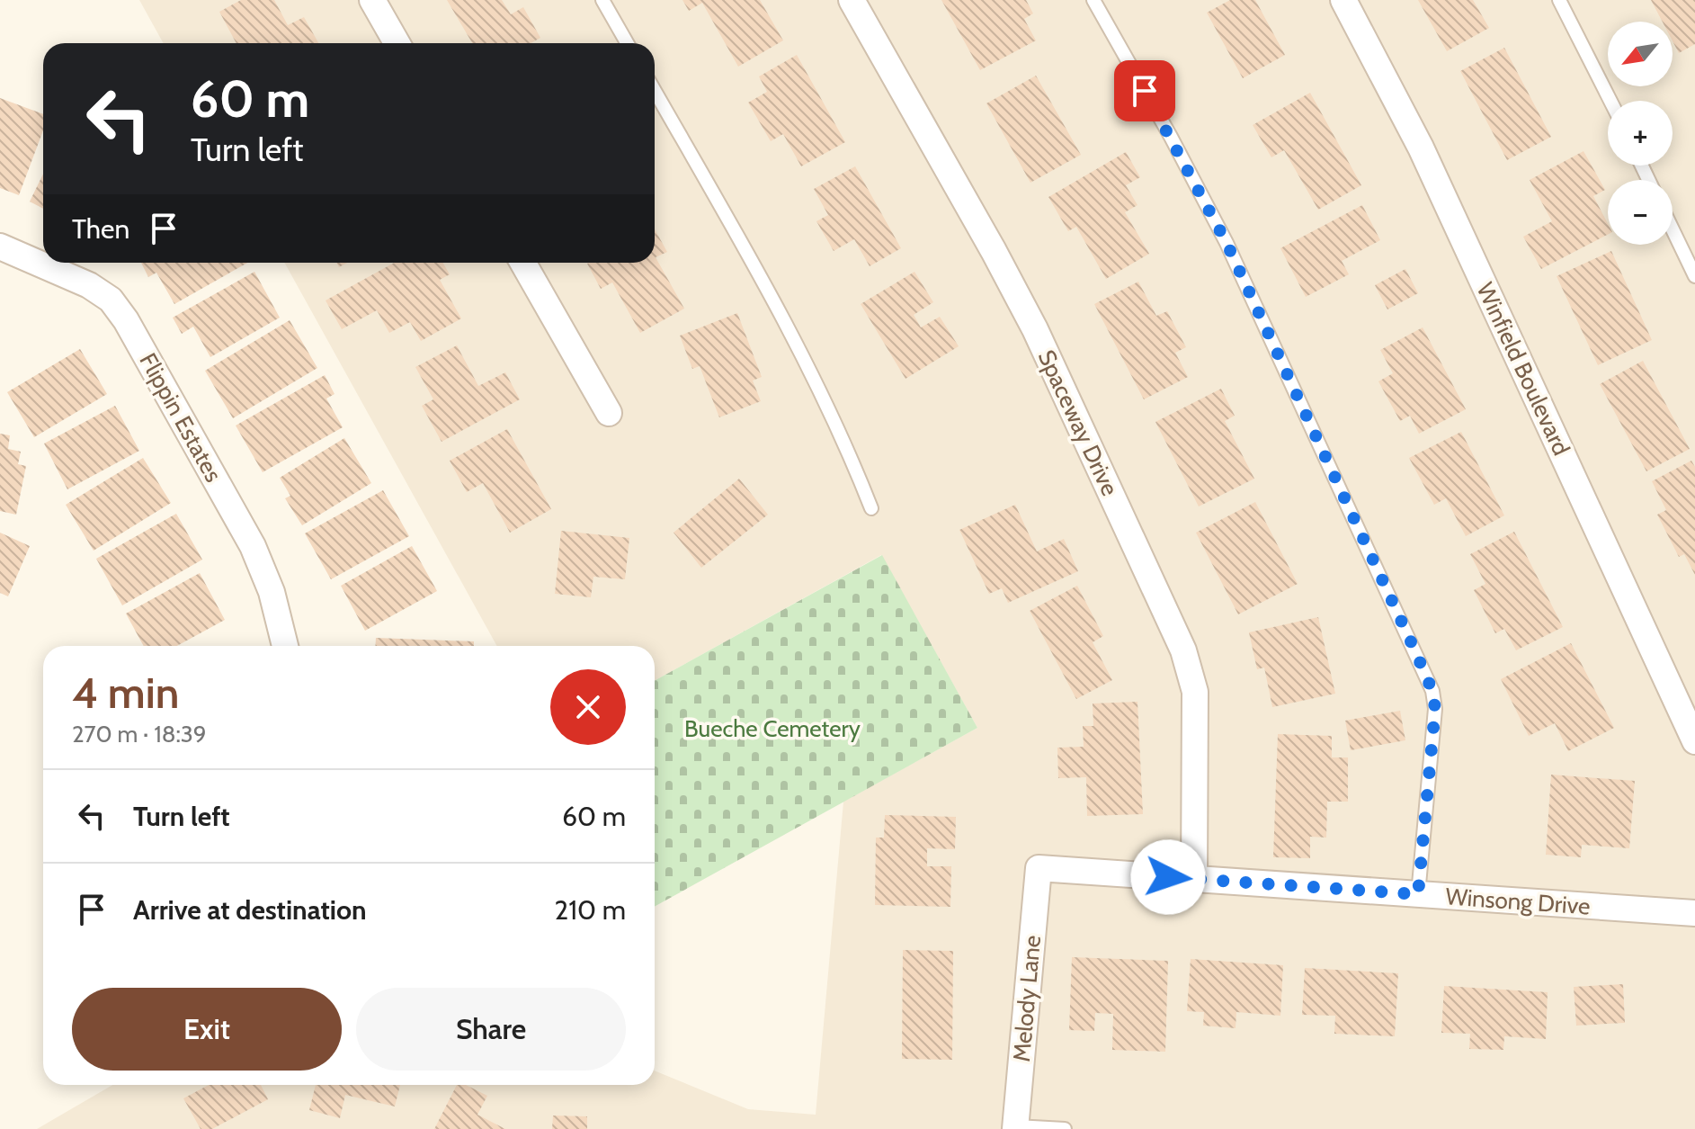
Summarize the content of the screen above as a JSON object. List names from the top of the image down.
{
  "streets": {
    "street": [
      "Winfield Boulevard",
      "Flippin Estates",
      "Spaceway Drive",
      "Winsong Drive",
      "Melody Lane"
    ]
  },
  "crossings": [
    ["Spaceway Drive", "Winsong Drive"],
    ["Winsong Drive", "Melody Lane"]
  ],
  "parks": ["Bueche Cemetery"],
  "north": "bottom left",
  "page": {
    "map_buttons": ["+", "−"],
    "turn": ["60 m", "Turn left"],
    "then": "Then",
    "heading": ["4 min", "270 m · 18:39"],
    "list": [
      {
        "name": "Turn left",
        "value": "60 m"
      },
      {
        "name": "Arrive at destination",
        "value": "210 m"
      }
    ],
    "buttons": ["Exit", "Share"]
  }
}
